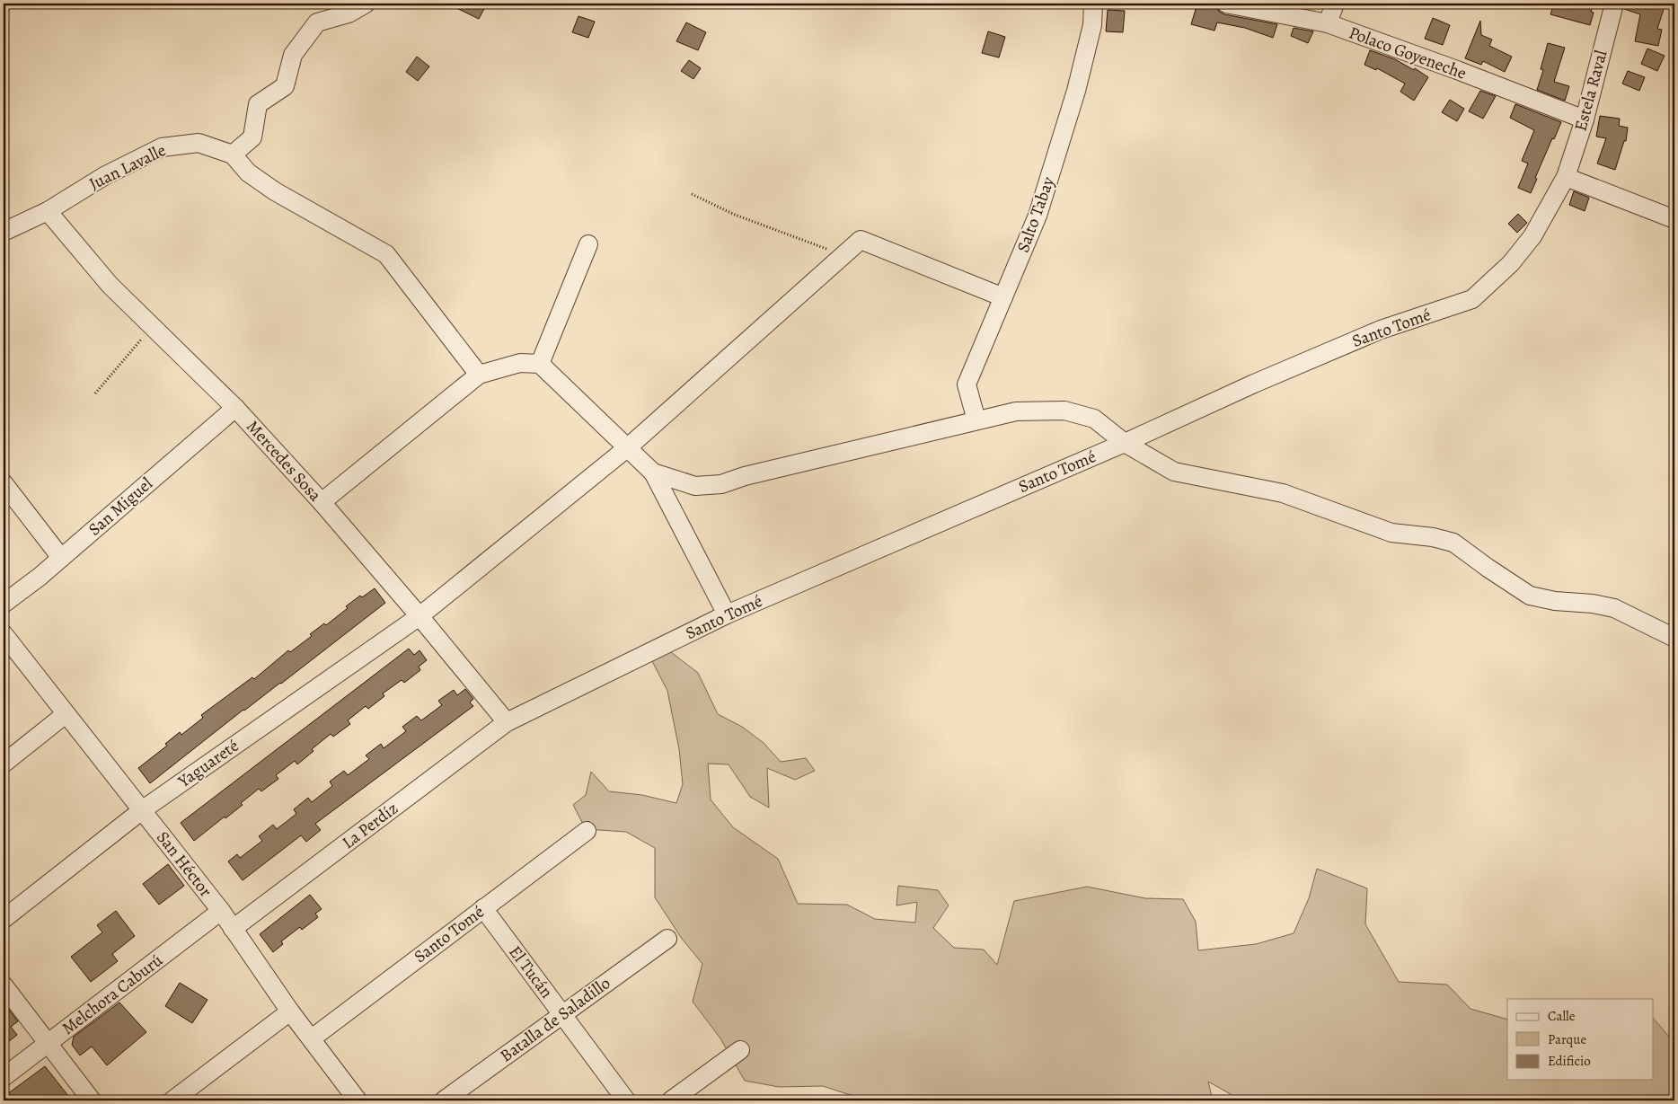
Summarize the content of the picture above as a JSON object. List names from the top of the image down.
{
  "streets": {
    "street": [
      "Polaco Goyeneche",
      "Estela Raval",
      "Juan Lavalle",
      "Salto Tabay",
      "Santo Tomé",
      "Mercedes Sosa",
      "San Miguel",
      "Yaguareté",
      "La Perdíz",
      "San Héctor",
      "El Tucán",
      "Melchora Caburú",
      "Batalla de Saladillo"
    ]
  },
  "crossings": [
    ["Polaco Goyeneche", "Estela Raval"],
    ["Estela Raval", "Santo Tomé"],
    ["Juan Lavalle", "Mercedes Sosa"],
    ["Salto Tabay", "Yaguareté"],
    ["Santo Tomé", "Mercedes Sosa"],
    ["Santo Tomé", "La Perdíz"],
    ["Santo Tomé", "San Héctor"],
    ["Santo Tomé", "El Tucán"],
    ["Mercedes Sosa", "San Miguel"],
    ["Mercedes Sosa", "Yaguareté"],
    ["Mercedes Sosa", "La Perdíz"],
    ["Yaguareté", "San Héctor"],
    ["La Perdíz", "San Héctor"],
    ["San Héctor", "Melchora Caburú"],
    ["El Tucán", "Batalla de Saladillo"]
  ],
  "legend": ["Calle", "Parque", "Edificio"]
}
